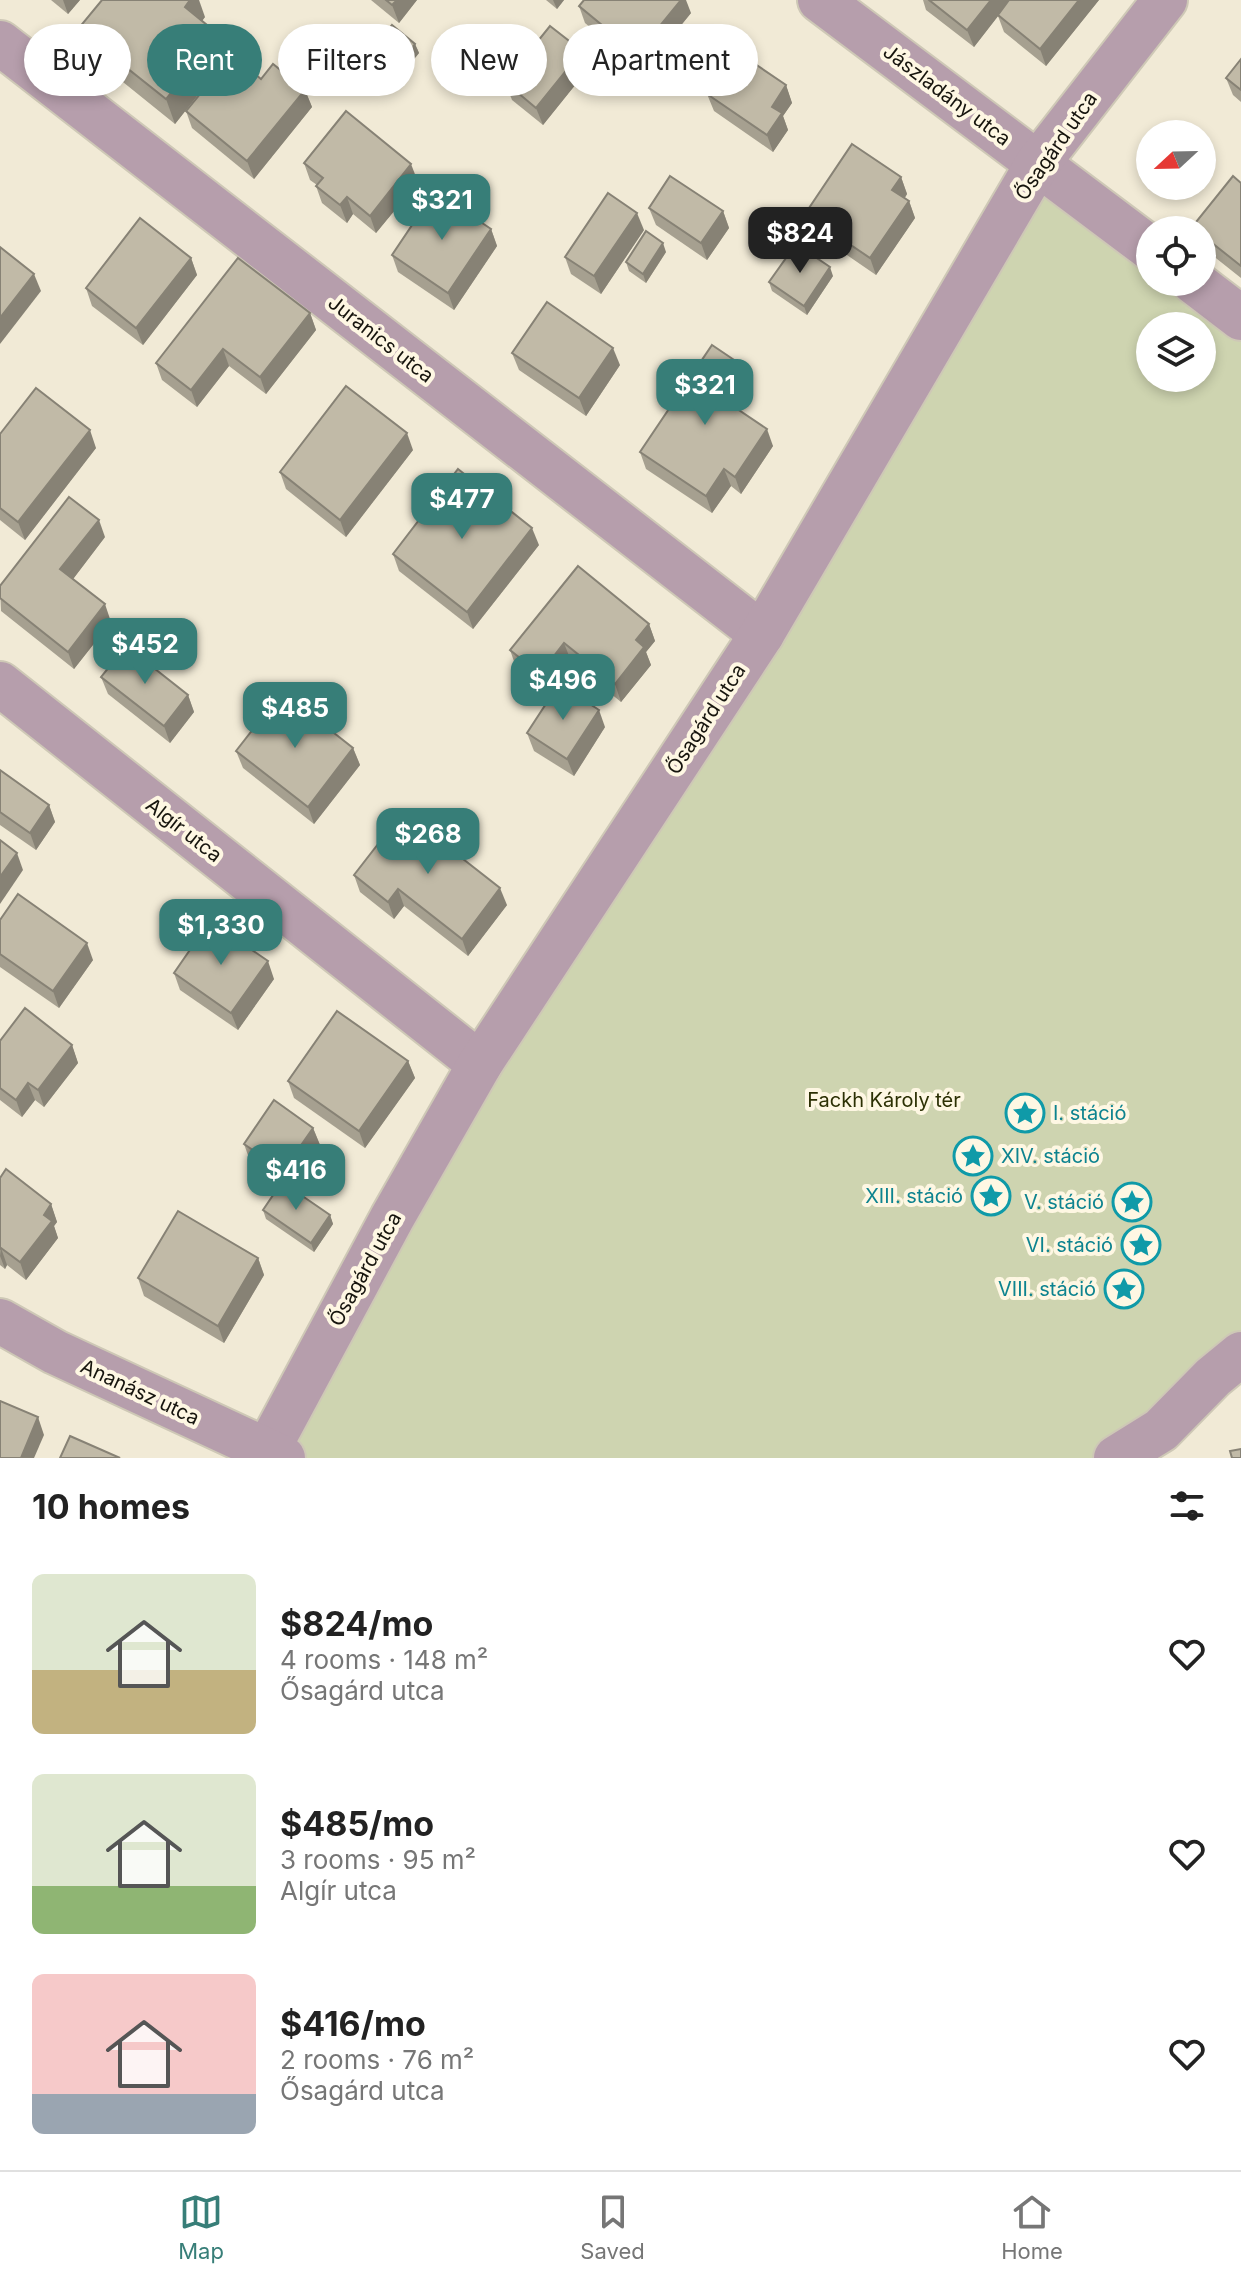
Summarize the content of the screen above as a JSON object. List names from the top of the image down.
{
  "streets": {
    "street": [
      "Jászladány utca",
      "Ősagárd utca",
      "Juranics utca",
      "Algír utca",
      "Ananász utca"
    ]
  },
  "crossings": [
    ["Jászladány utca", "Ősagárd utca"],
    ["Ősagárd utca", "Juranics utca"],
    ["Ősagárd utca", "Algír utca"],
    ["Ősagárd utca", "Ananász utca"]
  ],
  "parks": ["Fackh Károly tér"],
  "places": {
    "place": [
      "I. stáció",
      "XIV. stáció",
      "XIII. stáció",
      "V. stáció",
      "VI. stáció",
      "VIII. stáció"
    ]
  },
  "north": "left",
  "page": {
    "chip": [
      "Buy",
      "Rent",
      "Filters",
      "New",
      "Apartment"
    ],
    "price": [
      "$321",
      "$824",
      "$321",
      "$477",
      "$452",
      "$496",
      "$485",
      "$268",
      "$1,330",
      "$416"
    ],
    "heading": "10 homes",
    "list": [
      {
        "name": "$824/mo",
        "note": "4 rooms · 148 m² · Ősagárd utca"
      },
      {
        "name": "$485/mo",
        "note": "3 rooms · 95 m² · Algír utca"
      },
      {
        "name": "$416/mo",
        "note": "2 rooms · 76 m² · Ősagárd utca"
      }
    ],
    "tabs": ["Map", "Saved", "Home"]
  }
}
